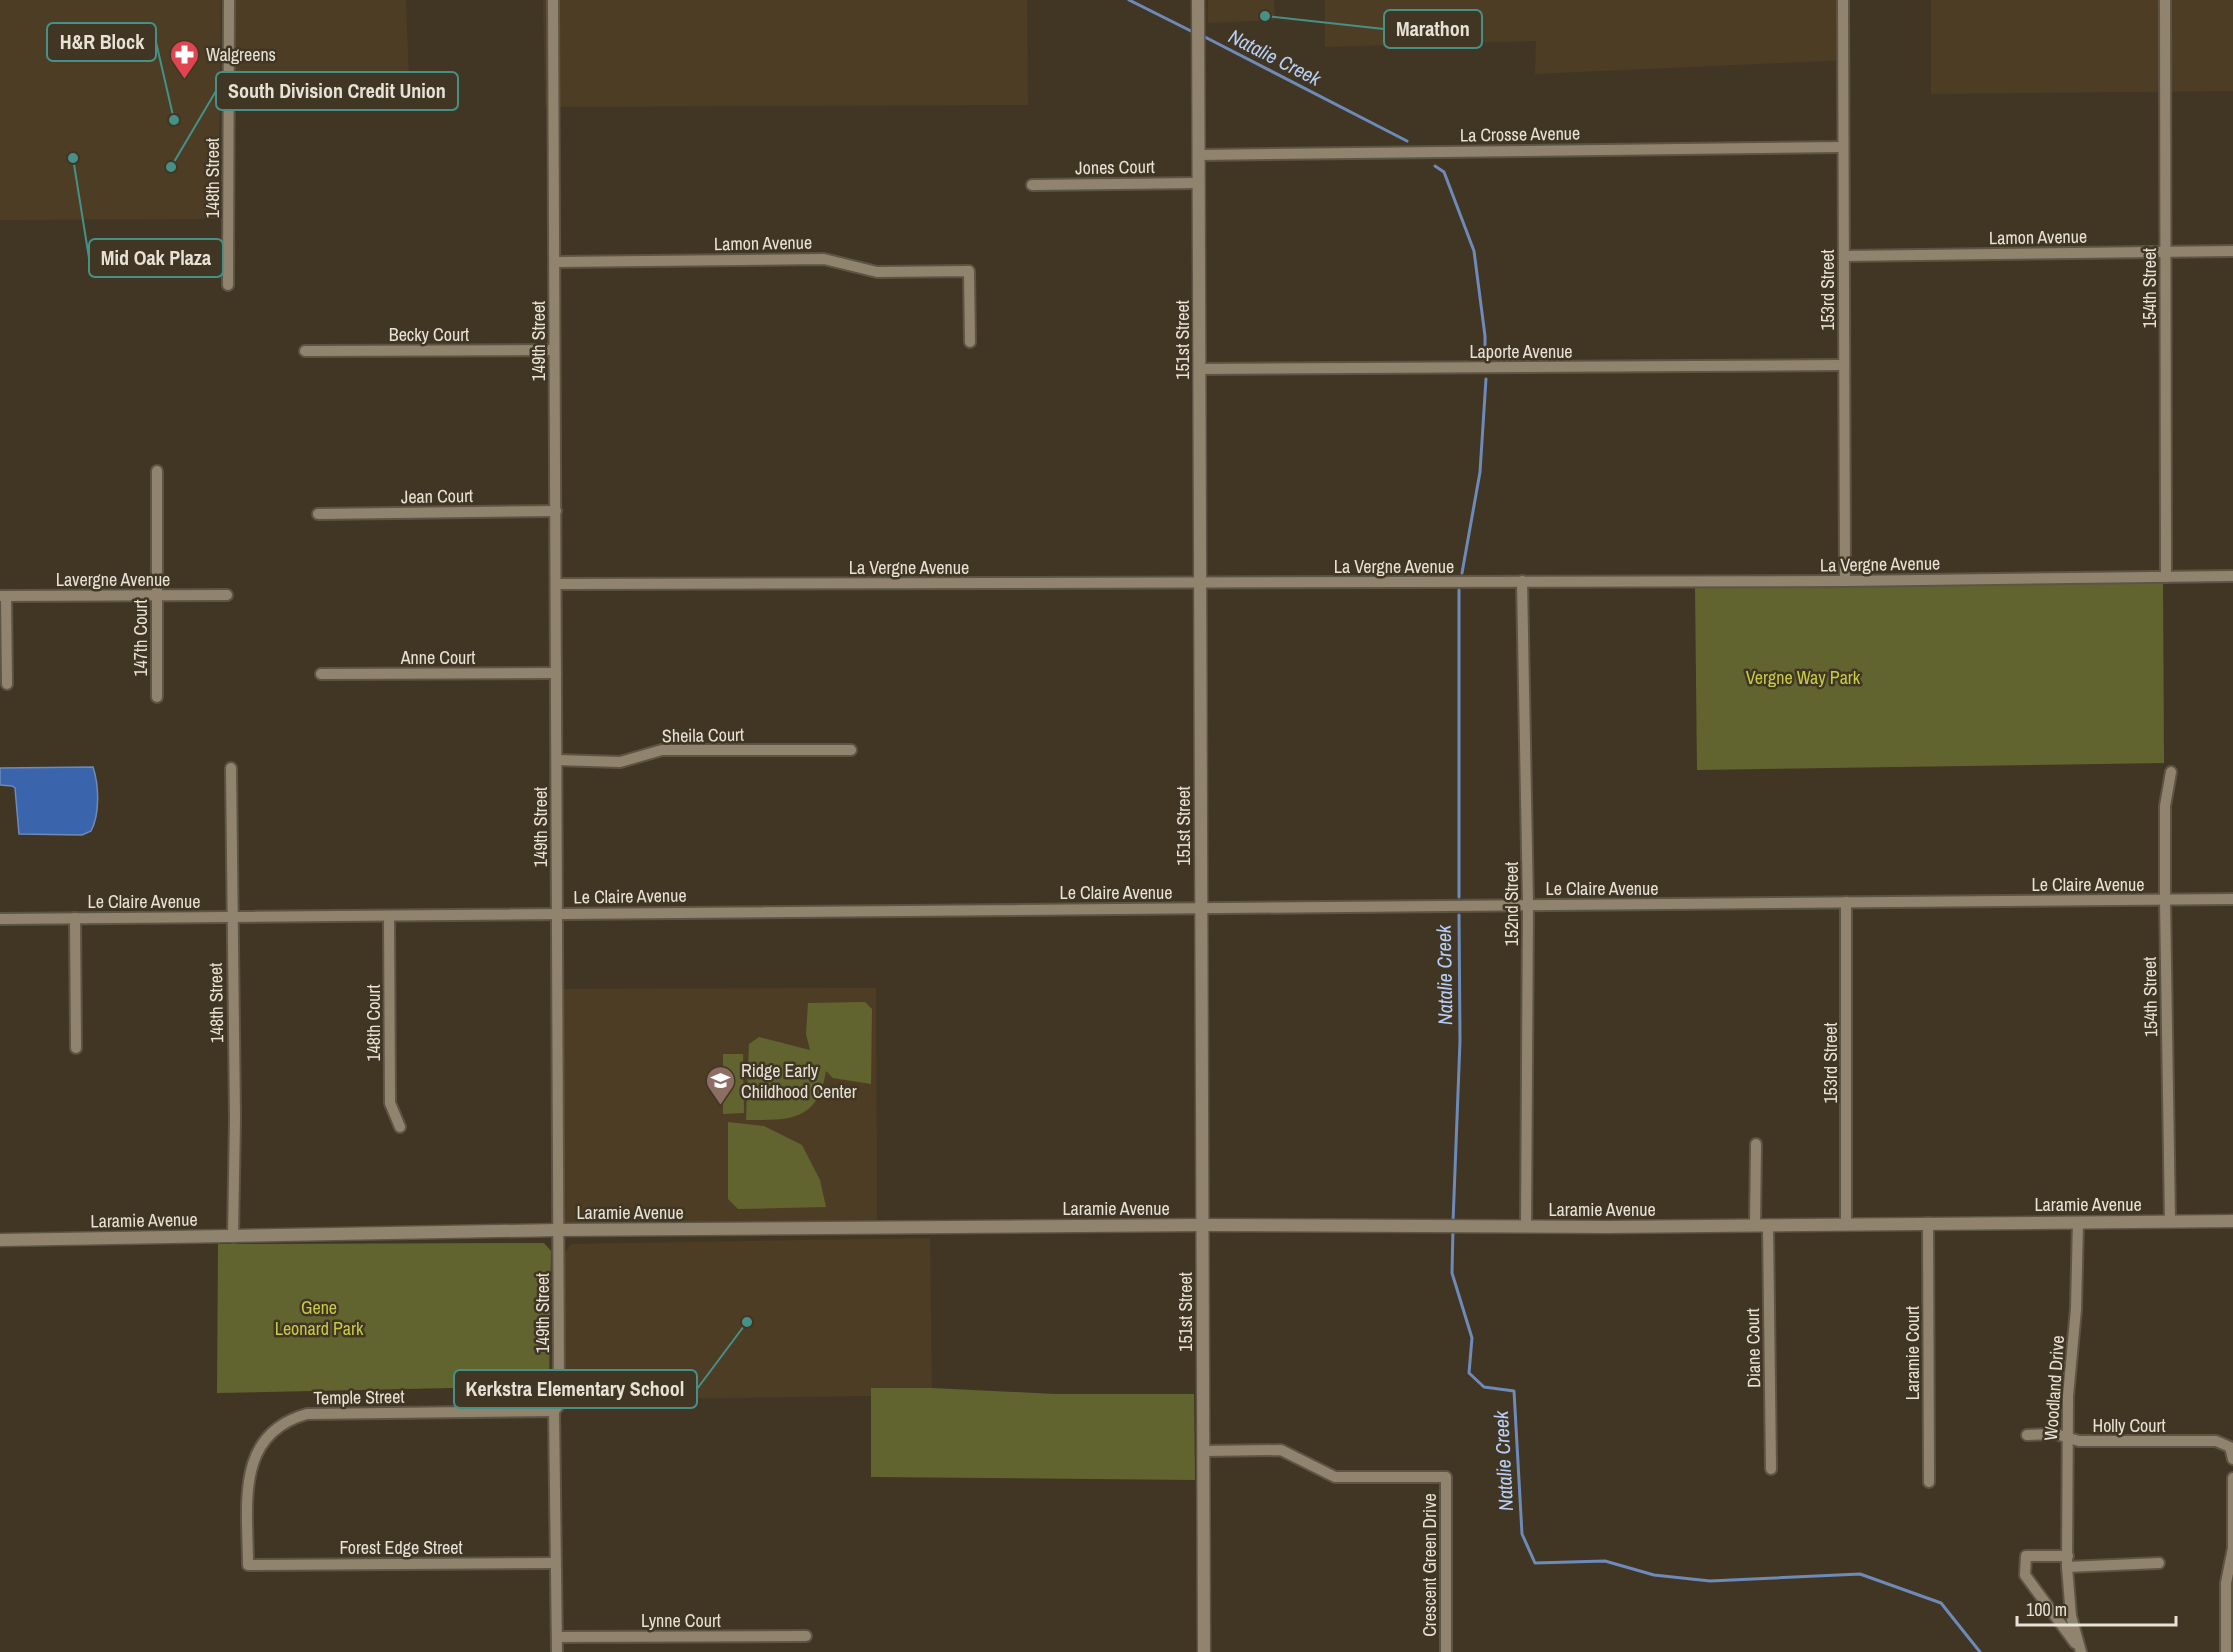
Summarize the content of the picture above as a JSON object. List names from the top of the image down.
{
  "streets": {
    "street": [
      "La Crosse Avenue",
      "Jones Court",
      "148th Street",
      "Lamon Avenue",
      "154th Street",
      "153rd Street",
      "Becky Court",
      "151st Street",
      "149th Street",
      "Laporte Avenue",
      "Jean Court",
      "La Vergne Avenue",
      "Lavergne Avenue",
      "147th Court",
      "Anne Court",
      "Sheila Court",
      "Le Claire Avenue",
      "152nd Street",
      "148th Court",
      "Laramie Avenue",
      "Diane Court",
      "Laramie Court",
      "Woodland Drive",
      "Temple Street",
      "Holly Court",
      "Forest Edge Street",
      "Crescent Green Drive",
      "Lynne Court"
    ]
  },
  "crossings": [
    ["La Crosse Avenue", "153rd Street"],
    ["La Crosse Avenue", "151st Street"],
    ["Jones Court", "151st Street"],
    ["148th Street", "Le Claire Avenue"],
    ["148th Street", "Laramie Avenue"],
    ["Lamon Avenue", "154th Street"],
    ["Lamon Avenue", "153rd Street"],
    ["Lamon Avenue", "149th Street"],
    ["154th Street", "La Vergne Avenue"],
    ["154th Street", "Le Claire Avenue"],
    ["154th Street", "Laramie Avenue"],
    ["153rd Street", "Laporte Avenue"],
    ["153rd Street", "La Vergne Avenue"],
    ["153rd Street", "Le Claire Avenue"],
    ["153rd Street", "Laramie Avenue"],
    ["Becky Court", "149th Street"],
    ["151st Street", "Laporte Avenue"],
    ["151st Street", "La Vergne Avenue"],
    ["151st Street", "Le Claire Avenue"],
    ["151st Street", "Laramie Avenue"],
    ["151st Street", "Crescent Green Drive"],
    ["149th Street", "Jean Court"],
    ["149th Street", "La Vergne Avenue"],
    ["149th Street", "Anne Court"],
    ["149th Street", "Sheila Court"],
    ["149th Street", "Le Claire Avenue"],
    ["149th Street", "Laramie Avenue"],
    ["149th Street", "Temple Street"],
    ["149th Street", "Forest Edge Street"],
    ["149th Street", "Lynne Court"],
    ["La Vergne Avenue", "152nd Street"],
    ["Lavergne Avenue", "147th Court"],
    ["Le Claire Avenue", "152nd Street"],
    ["Le Claire Avenue", "148th Court"],
    ["152nd Street", "Laramie Avenue"],
    ["Laramie Avenue", "Diane Court"],
    ["Laramie Avenue", "Laramie Court"],
    ["Laramie Avenue", "Woodland Drive"],
    ["Woodland Drive", "Holly Court"],
    ["Temple Street", "Forest Edge Street"]
  ],
  "water": ["Natalie Creek"],
  "parks": ["Vergne Way Park", "Gene Leonard Park"],
  "places": {
    "other": [
      "Marathon",
      "H&R Block",
      "Mid Oak Plaza",
      "South Division Credit Union",
      "Kerkstra Elementary School"
    ],
    "pharmacy": ["Walgreens"],
    "school or university": ["Ridge Early Childhood Center"]
  },
  "scale_bar": "100 m"
}
